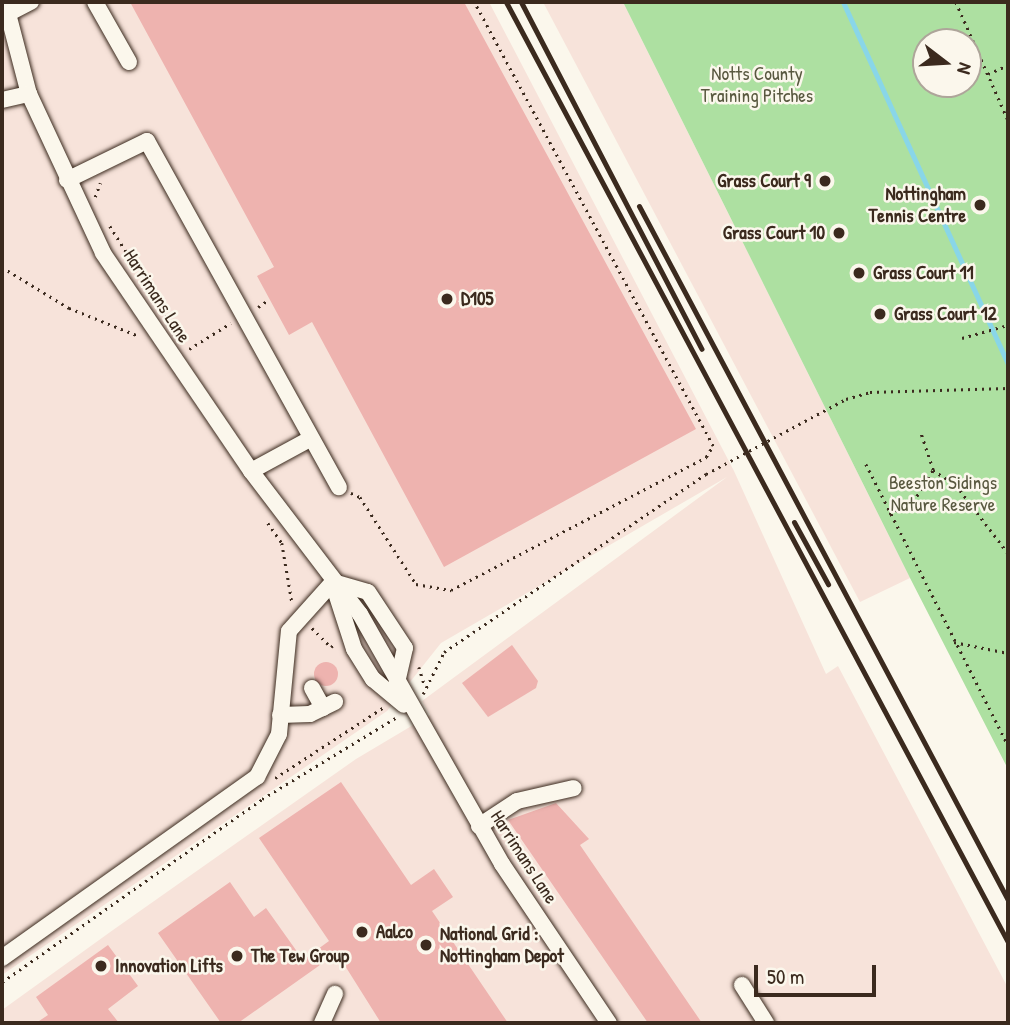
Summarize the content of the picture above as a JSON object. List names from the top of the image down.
{
  "streets": {
    "street": ["Harrimans Lane"]
  },
  "parks": ["Notts County Training Pitches", "Beeston Sidings Nature Reserve"],
  "places": [
    "Grass Court 9",
    "Nottingham Tennis Centre",
    "Grass Court 10",
    "Grass Court 11",
    "D105",
    "Grass Court 12",
    "Aalco",
    "National Grid : Nottingham Depot",
    "The Tew Group",
    "Innovation Lifts"
  ],
  "scale_bar": "50 m",
  "north": "right"
}
